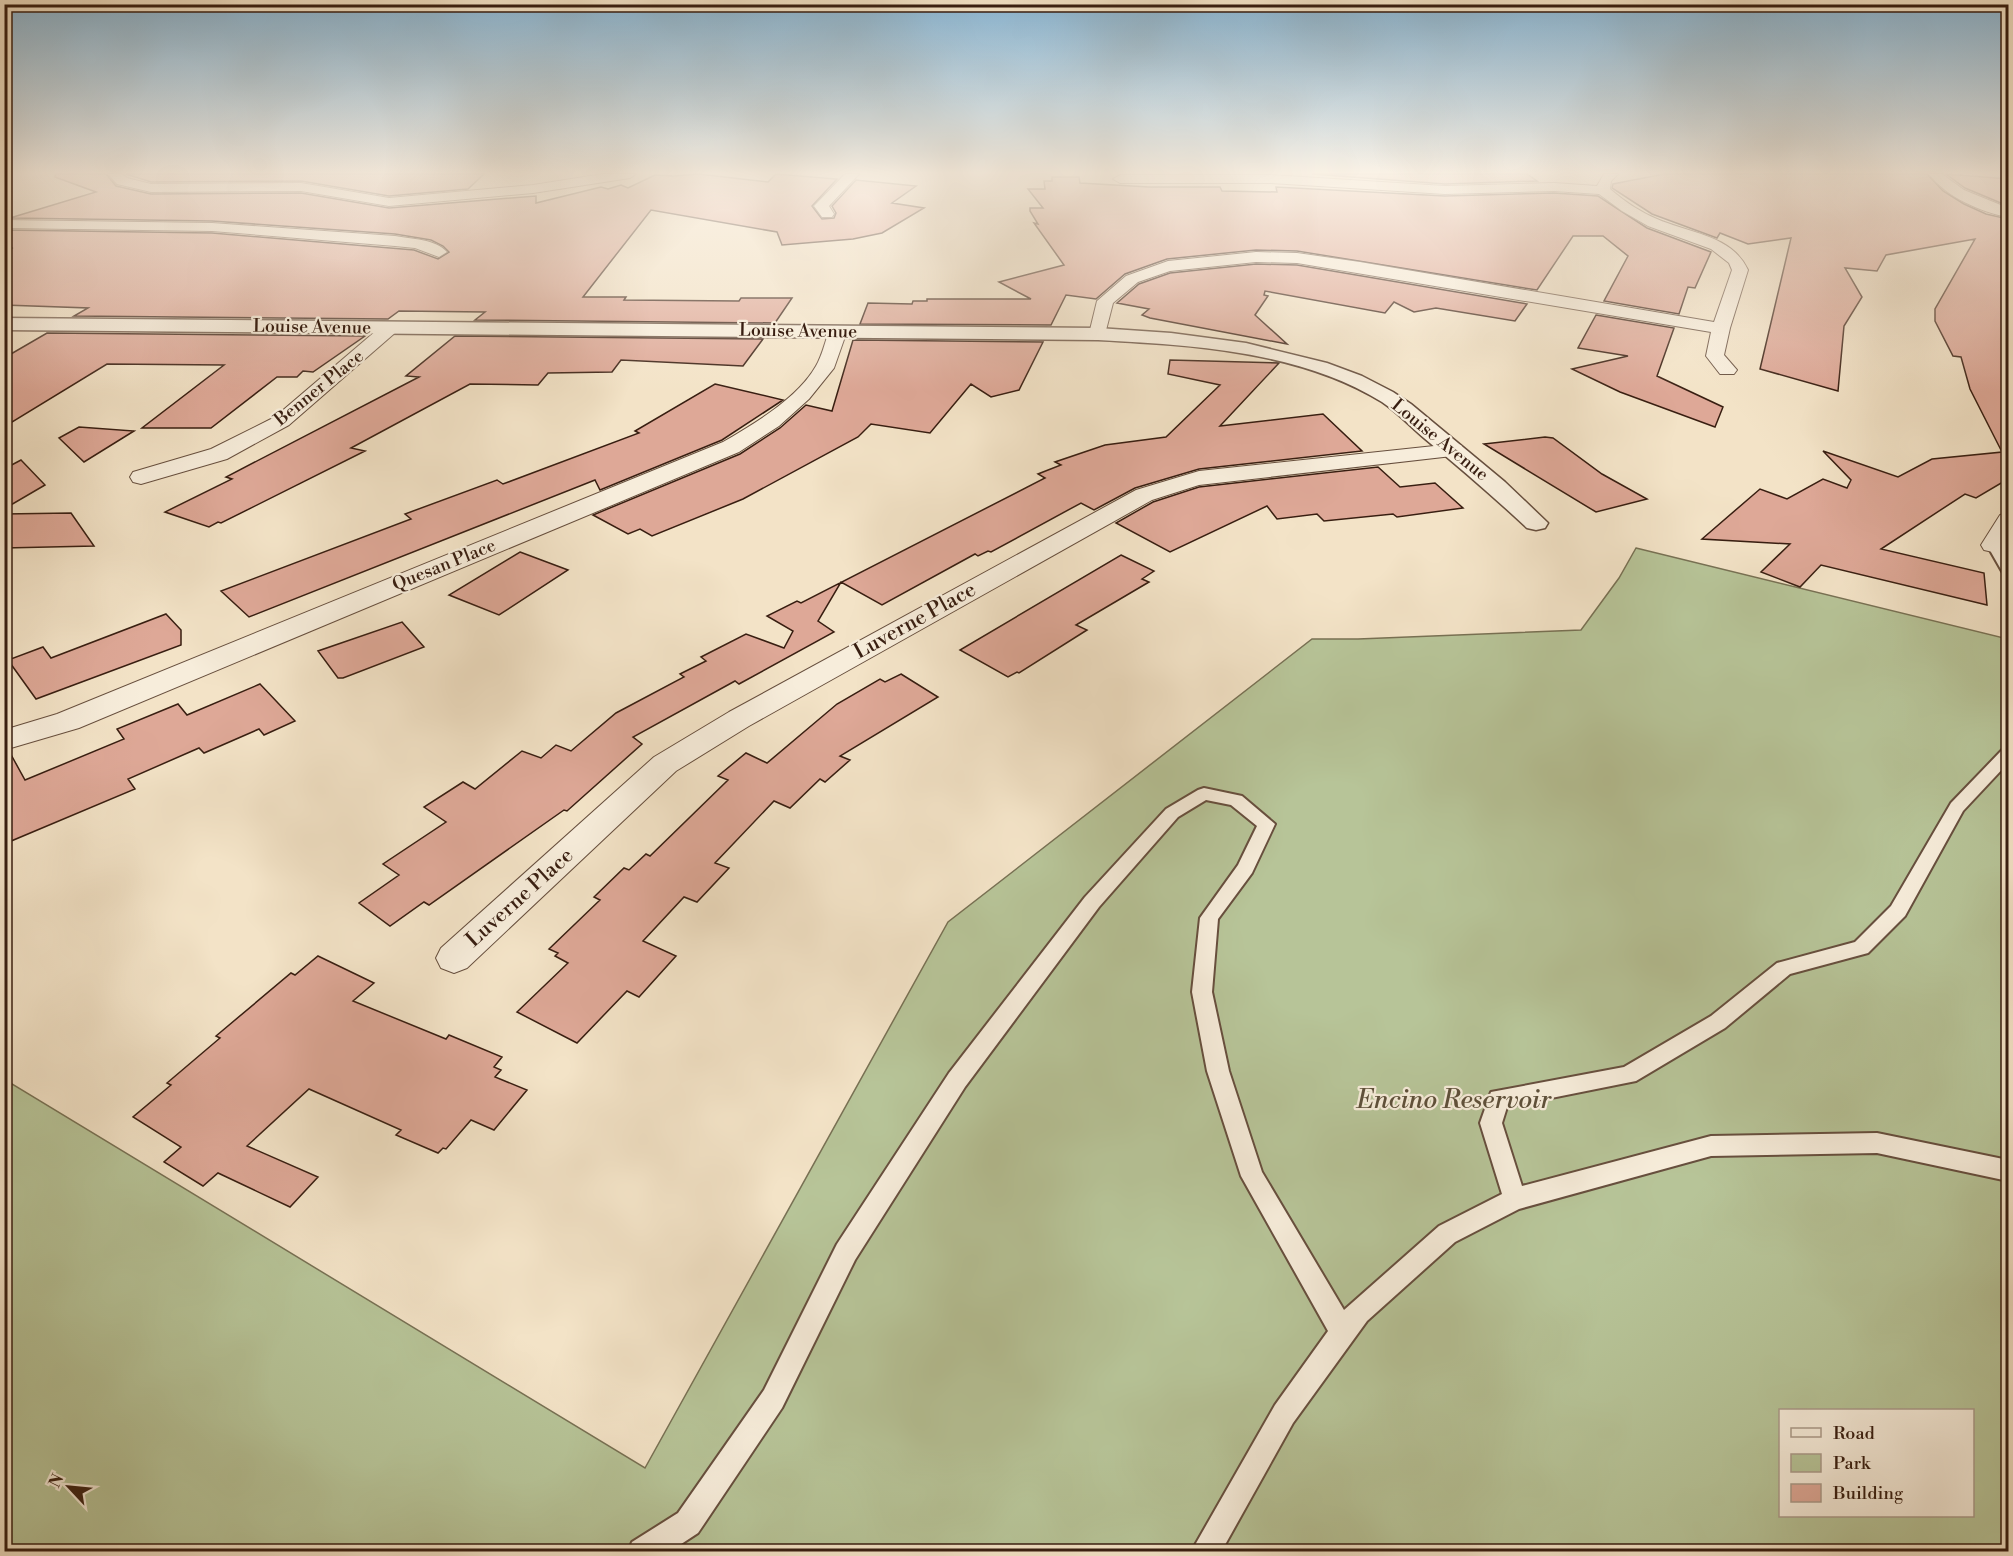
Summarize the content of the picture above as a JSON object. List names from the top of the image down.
{
  "streets": {
    "street": [
      "Louise Avenue",
      "Benner Place",
      "Quesan Place",
      "Luverne Place"
    ]
  },
  "crossings": [
    ["Louise Avenue", "Benner Place"],
    ["Louise Avenue", "Quesan Place"],
    ["Louise Avenue", "Luverne Place"]
  ],
  "parks": ["Encino Reservoir"],
  "legend": ["Road", "Park", "Building"],
  "north": "top left"
}
